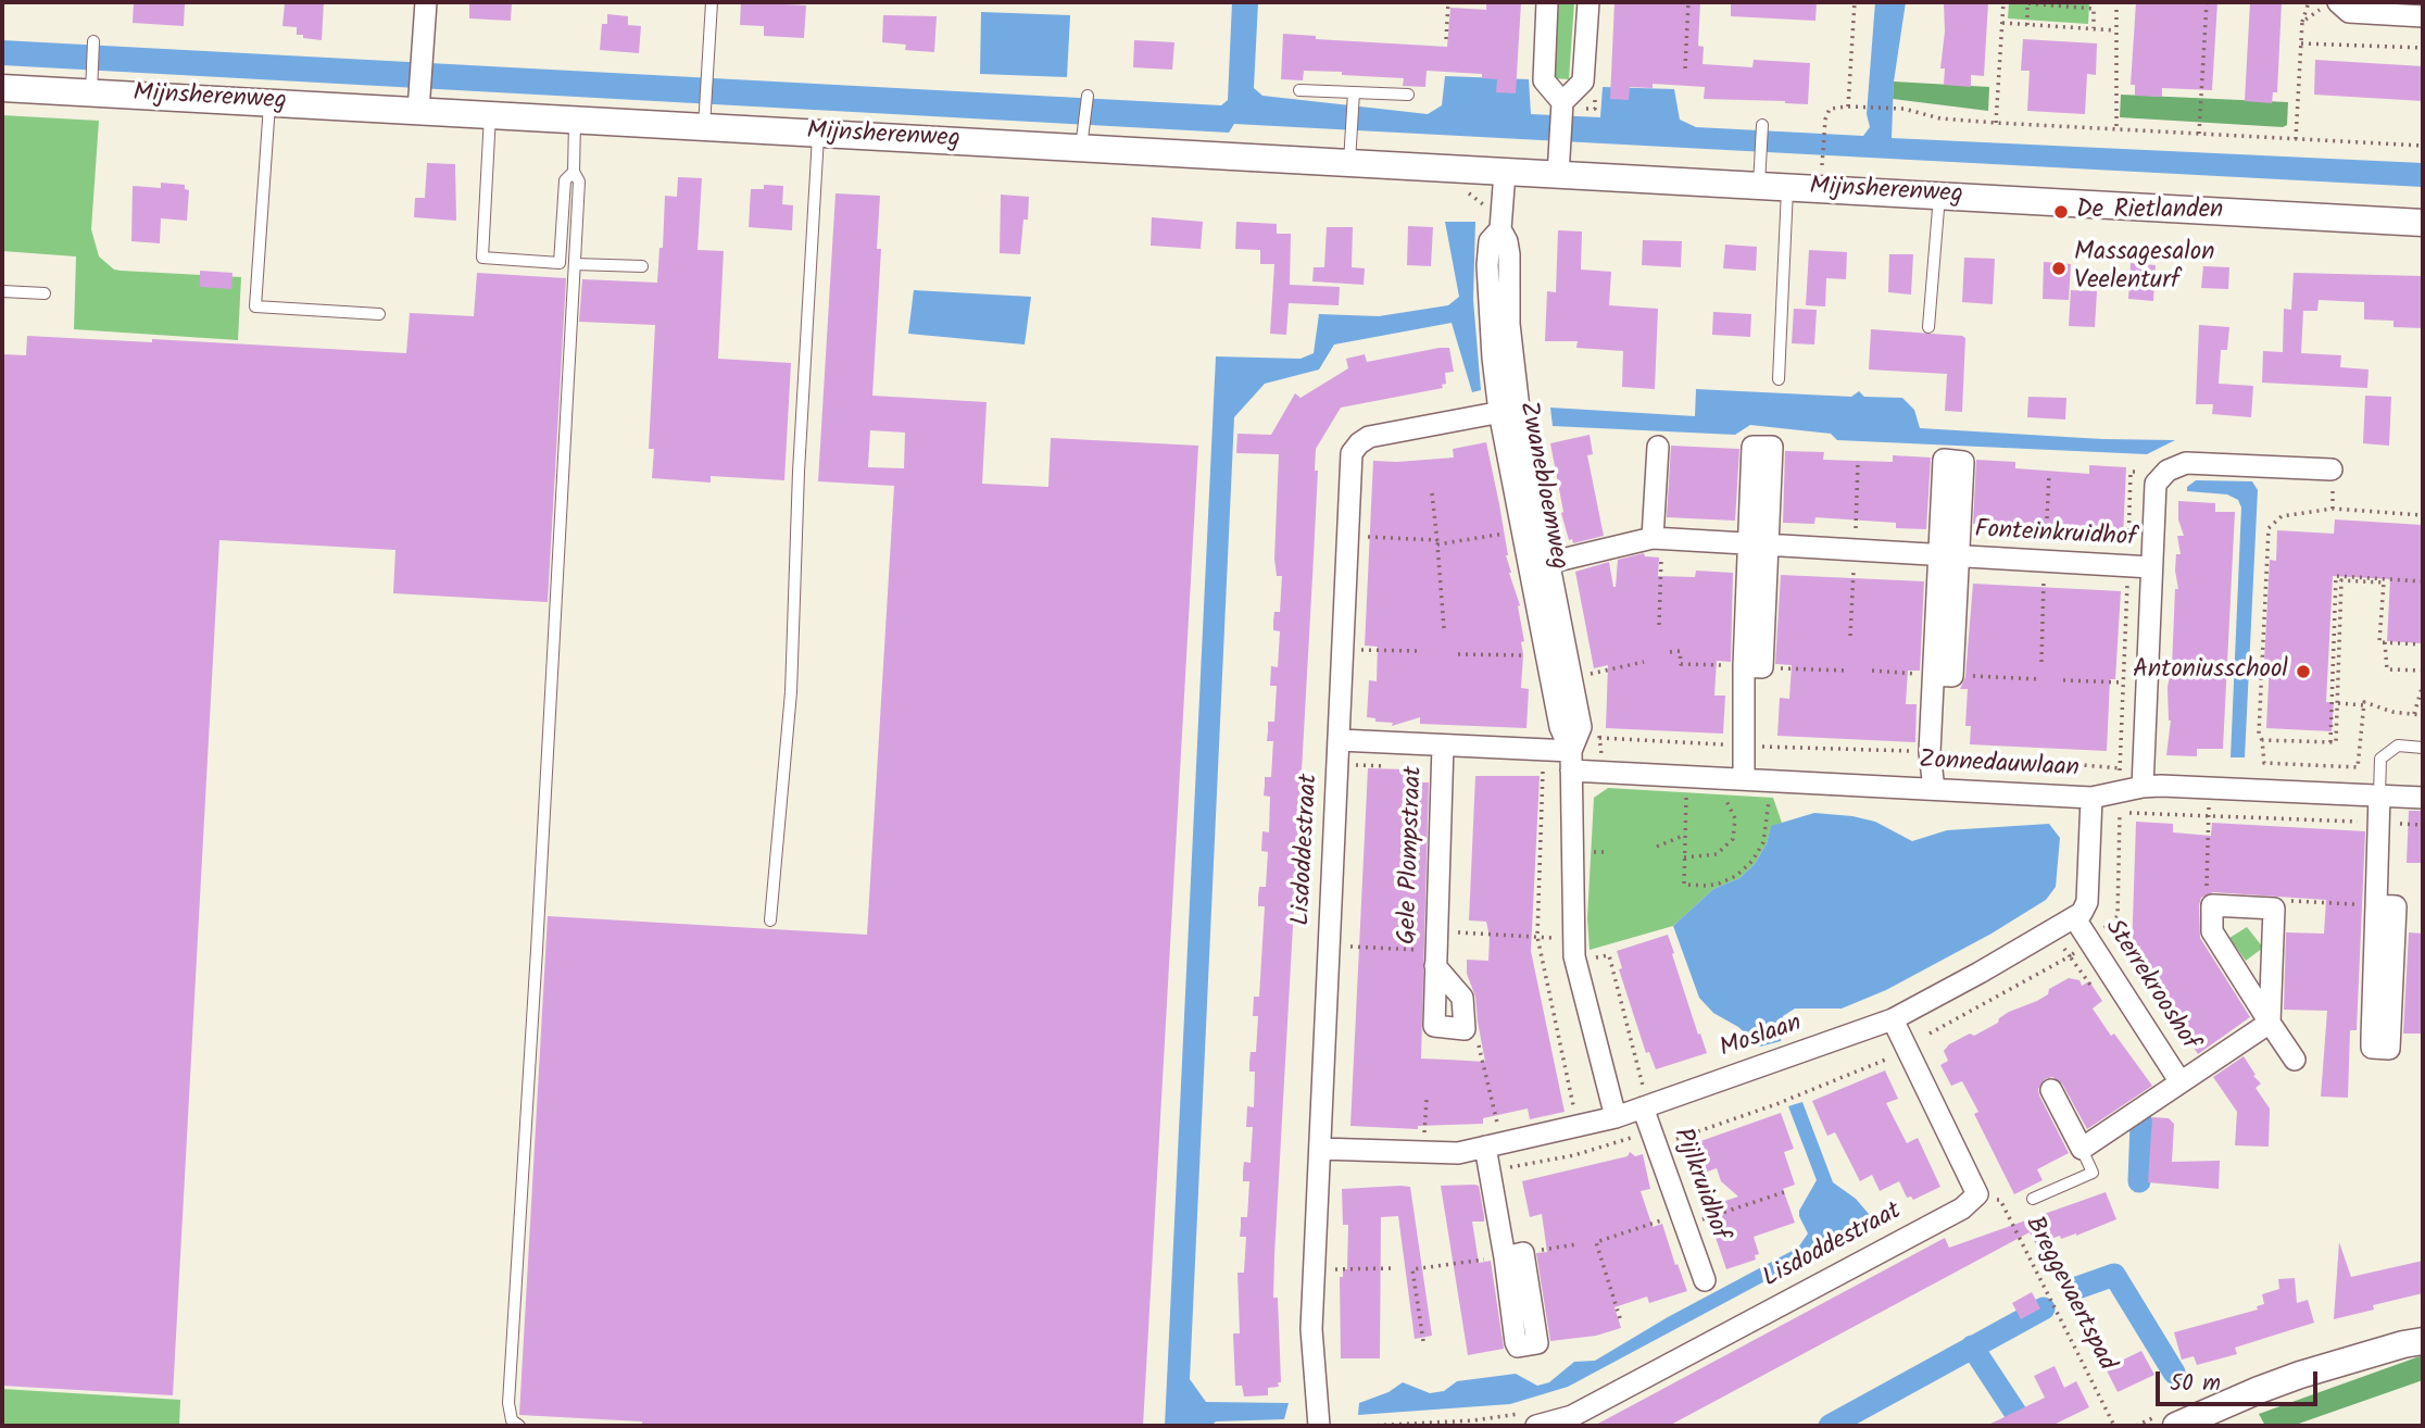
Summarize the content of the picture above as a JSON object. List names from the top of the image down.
{
  "streets": {
    "street": [
      "Mijnsherenweg",
      "Zwanebloemweg",
      "Fonteinkruidhof",
      "Zonnedauwlaan",
      "Lisdoddestraat",
      "Gele Plompstraat",
      "Sterrekrooshof",
      "Moslaan",
      "Pijlkruidhof"
    ],
    "path": ["Breggevaertspad"]
  },
  "crossings": [
    ["Mijnsherenweg", "Zwanebloemweg"],
    ["Zwanebloemweg", "Fonteinkruidhof"],
    ["Zwanebloemweg", "Zonnedauwlaan"],
    ["Zwanebloemweg", "Lisdoddestraat"],
    ["Zwanebloemweg", "Moslaan"],
    ["Fonteinkruidhof", "Zonnedauwlaan"],
    ["Zonnedauwlaan", "Lisdoddestraat"],
    ["Zonnedauwlaan", "Gele Plompstraat"],
    ["Lisdoddestraat", "Moslaan"],
    ["Lisdoddestraat", "Breggevaertspad"],
    ["Sterrekrooshof", "Moslaan"],
    ["Moslaan", "Pijlkruidhof"]
  ],
  "places": ["De Rietlanden", "Massagesalon Veelenturf", "Antoniusschool"],
  "scale_bar": "50 m"
}
